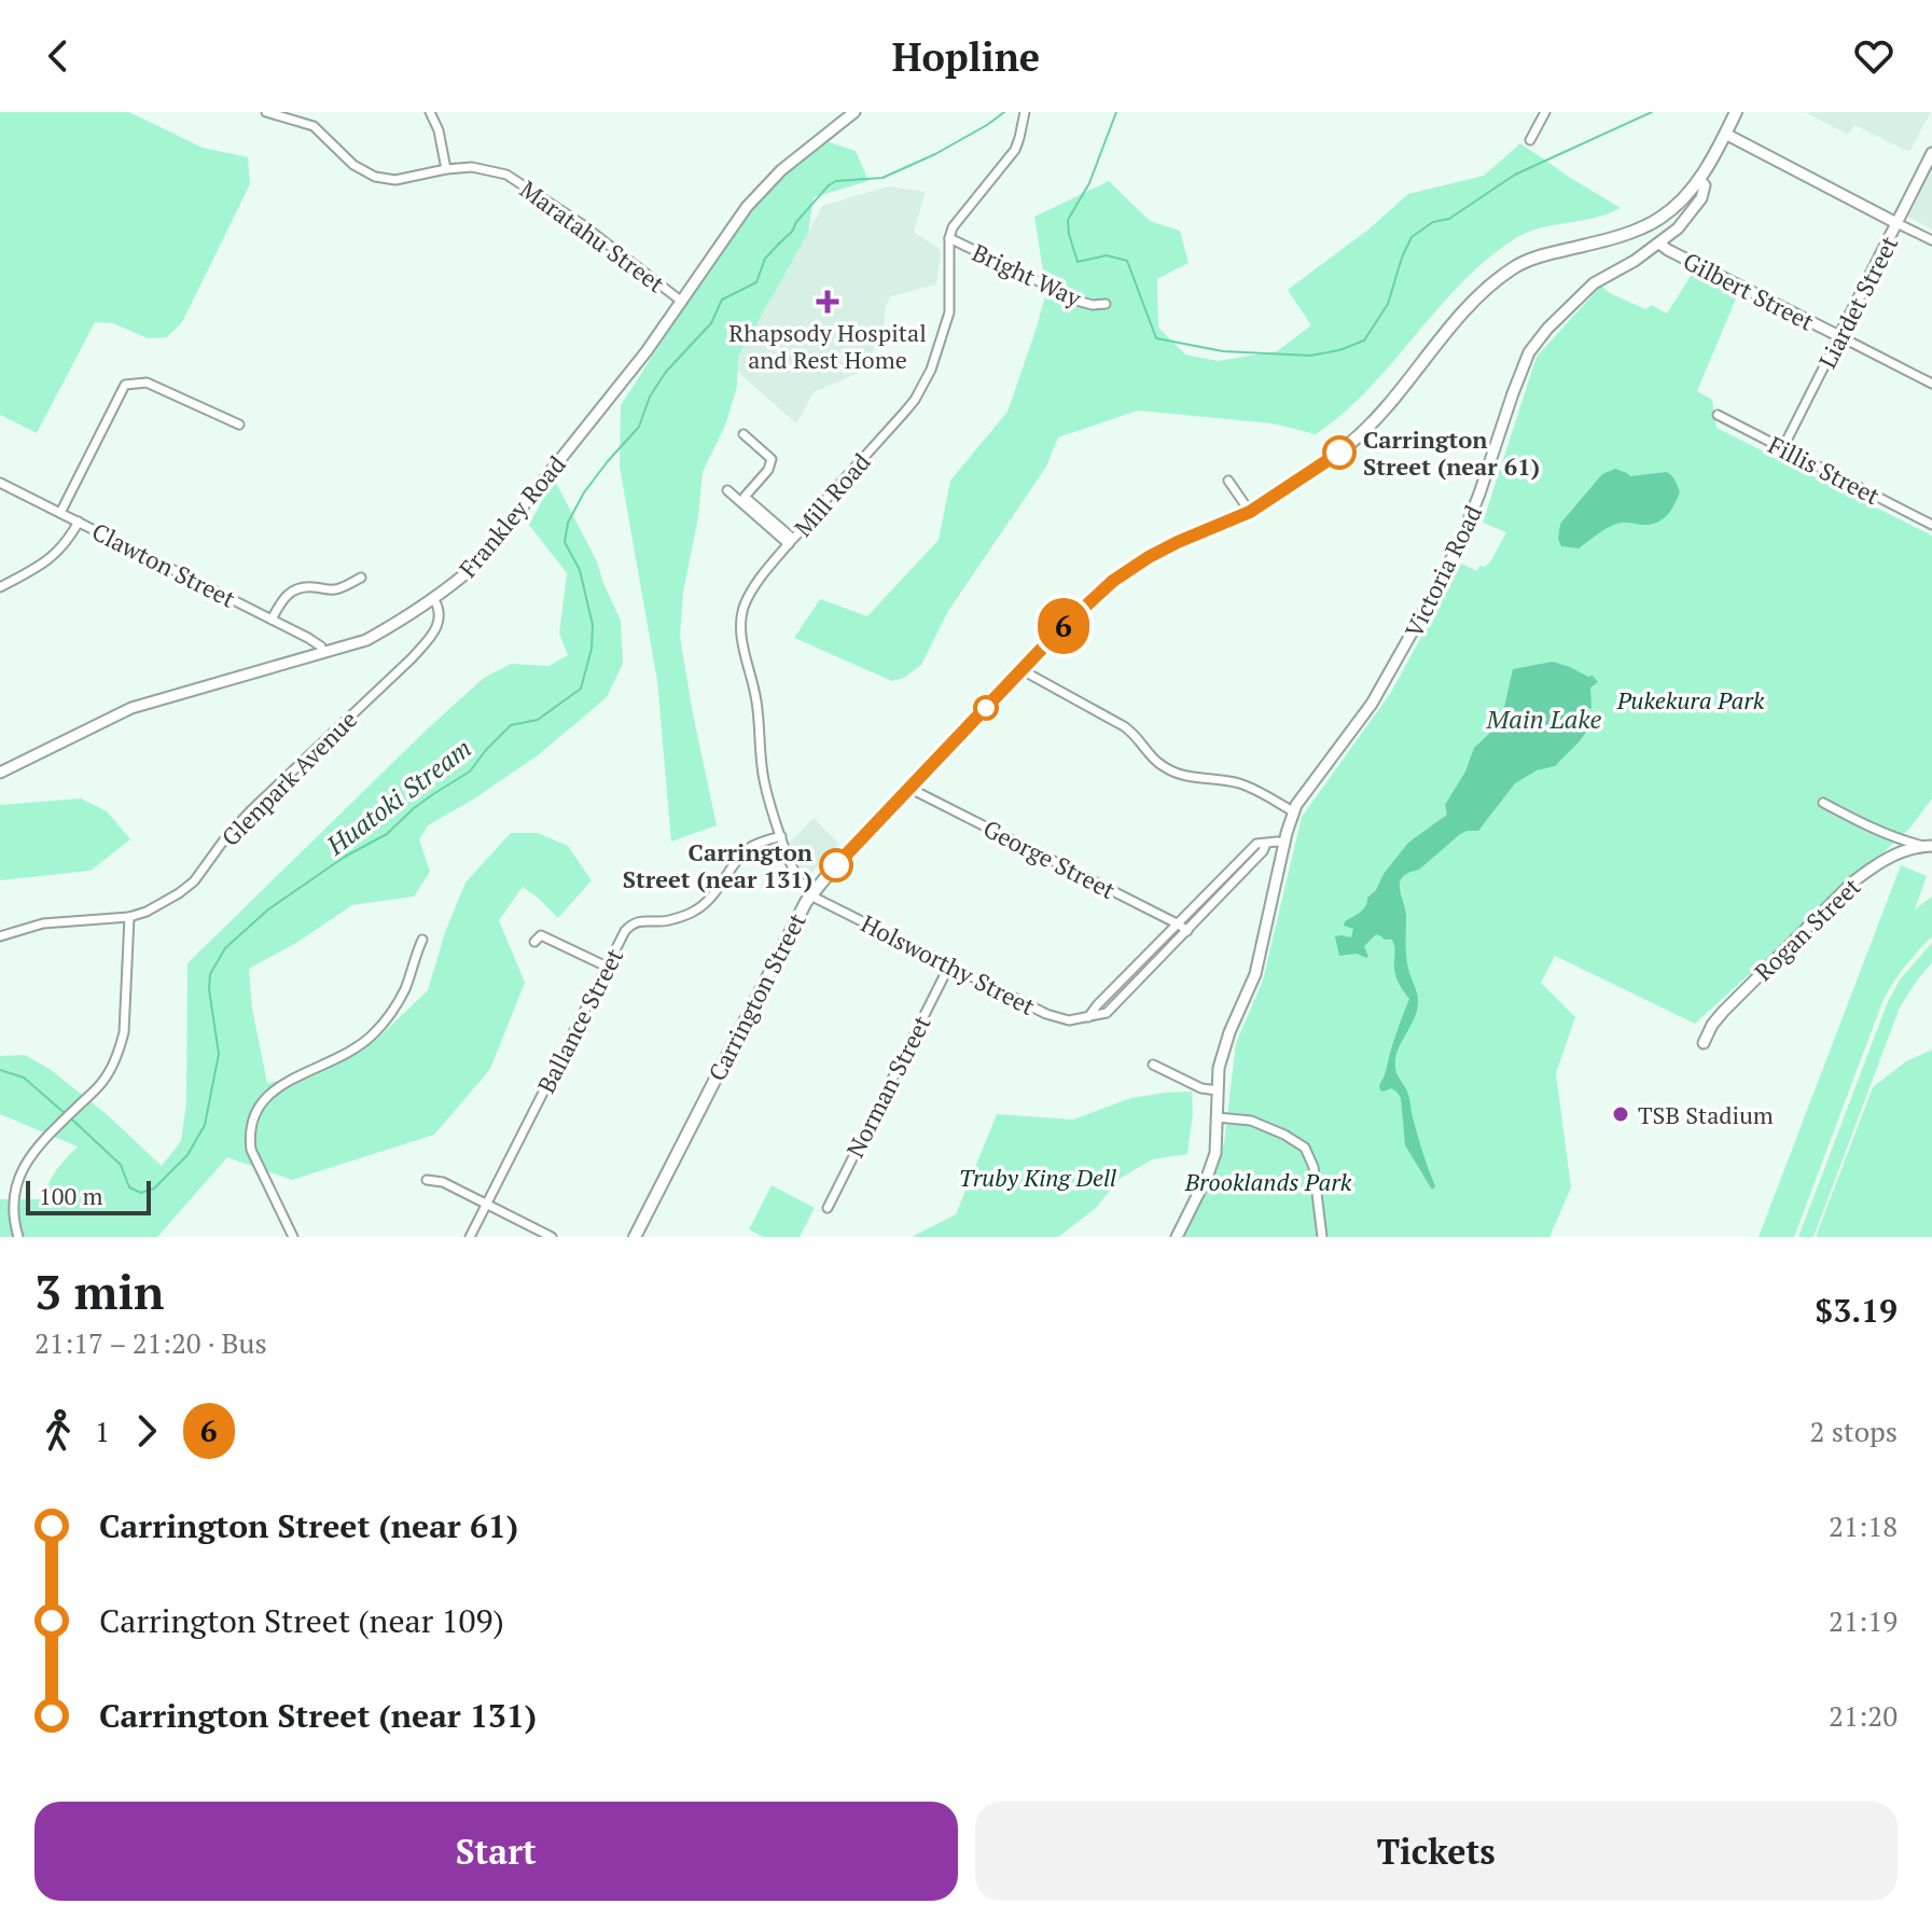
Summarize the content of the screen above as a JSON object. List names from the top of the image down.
{
  "streets": {
    "main road": ["Carrington Street"],
    "street": [
      "Maratahu Street",
      "Bright Way",
      "Gilbert Street",
      "Liardet Street",
      "Fillis Street",
      "Mill Road",
      "Frankley Road",
      "Clawton Street",
      "Victoria Road",
      "Glenpark Avenue",
      "George Street",
      "Rogan Street",
      "Holsworthy Street",
      "Ballance Street",
      "Norman Street"
    ]
  },
  "crossings": [
    ["Maratahu Street", "Frankley Road"],
    ["Bright Way", "Mill Road"],
    ["Gilbert Street", "Liardet Street"],
    ["Gilbert Street", "Victoria Road"],
    ["Liardet Street", "Fillis Street"],
    ["Mill Road", "Holsworthy Street"],
    ["Mill Road", "Carrington Street"],
    ["Mill Road", "Ballance Street"],
    ["Frankley Road", "Clawton Street"],
    ["Frankley Road", "Glenpark Avenue"],
    ["Victoria Road", "Carrington Street"],
    ["George Street", "Carrington Street"],
    ["Holsworthy Street", "Carrington Street"],
    ["Holsworthy Street", "Norman Street"]
  ],
  "water": ["Main Lake", "Huatoki Stream"],
  "parks": ["Pukekura Park", "Truby King Dell", "Brooklands Park"],
  "places": {
    "health": ["Rhapsody Hospital and Rest Home"],
    "other": ["Carrington Street (near 61)", "Carrington Street (near 131)", "TSB Stadium"]
  },
  "lines": ["bus line 6"],
  "scale_bar": "100 m",
  "page": {
    "header": "Hopline",
    "on_map": "6",
    "scale": "100 m",
    "heading": ["3 min", "21:17 – 21:20 · Bus", "$3.19"],
    "legs": ["1", "6", "2 stops"],
    "list": [
      {
        "name": "Carrington Street (near 61)",
        "value": "21:18"
      },
      {
        "name": "Carrington Street (near 109)",
        "value": "21:19"
      },
      {
        "name": "Carrington Street (near 131)",
        "value": "21:20"
      }
    ],
    "buttons": ["Start", "Tickets"]
  }
}
